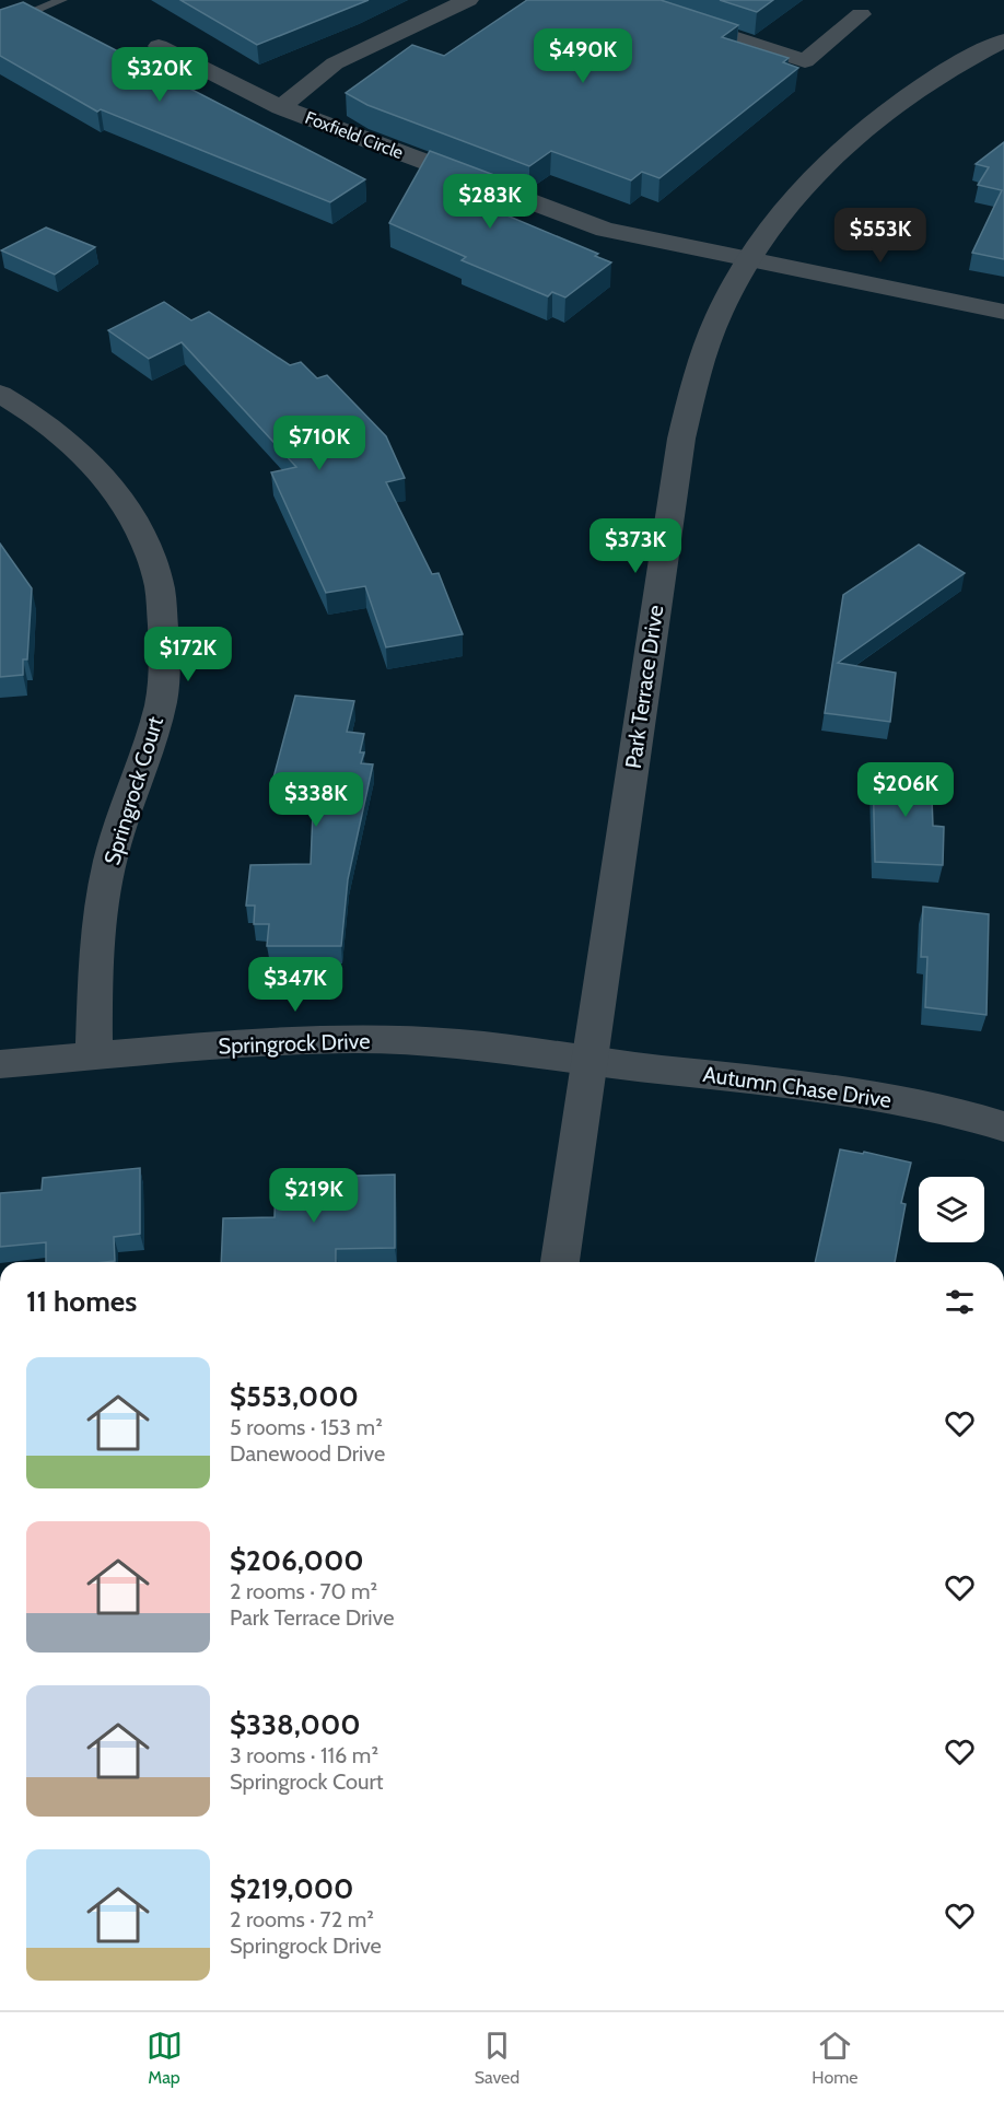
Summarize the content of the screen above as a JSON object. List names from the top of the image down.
{
  "streets": {
    "street": [
      "Foxfield Circle",
      "Park Terrace Drive",
      "Springrock Court",
      "Springrock Drive",
      "Autumn Chase Drive"
    ]
  },
  "crossings": [
    ["Foxfield Circle", "Park Terrace Drive"],
    ["Park Terrace Drive", "Springrock Drive"],
    ["Park Terrace Drive", "Autumn Chase Drive"],
    ["Springrock Court", "Springrock Drive"],
    ["Springrock Drive", "Autumn Chase Drive"]
  ],
  "page": {
    "price": [
      "$490K",
      "$320K",
      "$283K",
      "$553K",
      "$710K",
      "$373K",
      "$172K",
      "$206K",
      "$338K",
      "$347K",
      "$219K"
    ],
    "heading": "11 homes",
    "list": [
      {
        "name": "$553,000",
        "note": "5 rooms · 153 m² · Danewood Drive"
      },
      {
        "name": "$206,000",
        "note": "2 rooms · 70 m² · Park Terrace Drive"
      },
      {
        "name": "$338,000",
        "note": "3 rooms · 116 m² · Springrock Court"
      },
      {
        "name": "$219,000",
        "note": "2 rooms · 72 m² · Springrock Drive"
      }
    ],
    "tabs": ["Map", "Saved", "Home"]
  }
}
